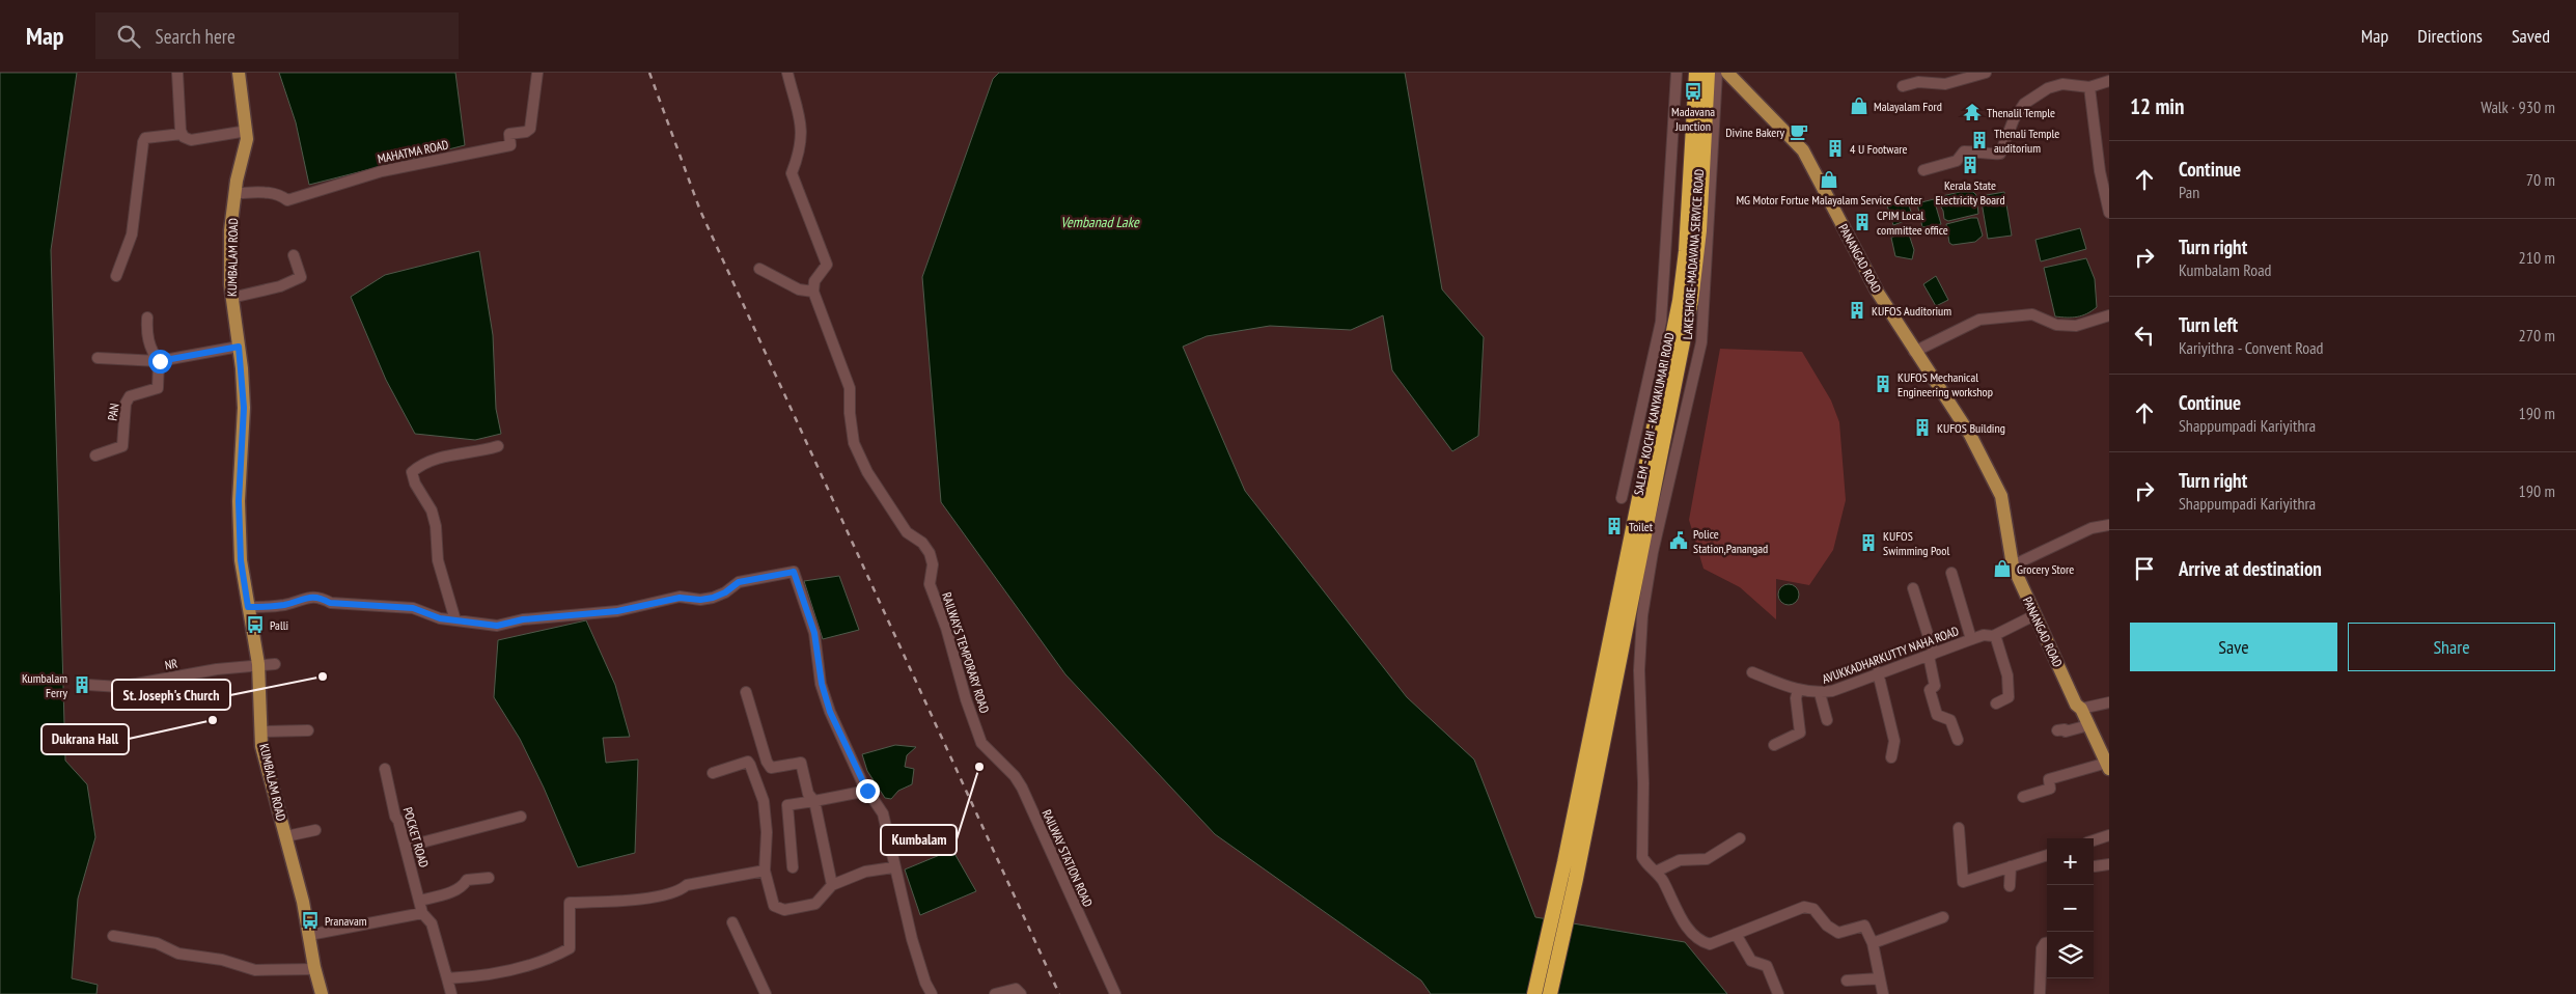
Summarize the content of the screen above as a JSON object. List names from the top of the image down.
{
  "streets": {
    "highway": ["SALEM - KOCHI - KANYAKUMARI ROAD"],
    "main road": ["KUMBALAM ROAD", "PANANGAD ROAD"],
    "street": [
      "MAHATMA ROAD",
      "LAKESHORE-MADAVANA SERVICE ROAD",
      "PAN",
      "RAILWAYS TEMPORARY ROAD",
      "AVUKKADHARKUTTY NAHA ROAD",
      "NR",
      "POCKET ROAD",
      "RAILWAY STATION ROAD"
    ]
  },
  "crossings": [
    ["MAHATMA ROAD", "KUMBALAM ROAD"],
    ["KUMBALAM ROAD", "NR"],
    ["PANANGAD ROAD", "AVUKKADHARKUTTY NAHA ROAD"],
    ["RAILWAYS TEMPORARY ROAD", "RAILWAY STATION ROAD"]
  ],
  "water": ["Vembanad Lake"],
  "places": {
    "bus stop": ["Madavana Junction", "Palli", "Pranavam"],
    "shop": ["Malayalam Ford", "MG Motor Fortue Malayalam Service Center", "Grocery Store"],
    "temple": ["Thenalil Temple"],
    "cafe": ["Divine Bakery"],
    "building": [
      "Thenali Temple auditorium",
      "4 U Footware",
      "Kerala State Electricity Board",
      "CPIM Local committee office",
      "KUFOS Auditorium",
      "KUFOS Mechanical Engineering workshop",
      "KUFOS Building",
      "Toilet",
      "KUFOS Swimming Pool",
      "Kumbalam Ferry"
    ],
    "public building": ["Police Station,Panangad"],
    "other": ["St. Joseph's Church", "Dukrana Hall", "Kumbalam"]
  },
  "page": {
    "header": "Map",
    "search": "Search here",
    "nav": ["Map", "Directions", "Saved"],
    "heading": ["12 min", "Walk · 930 m"],
    "list": [
      ["Continue", "Pan", "70 m"],
      ["Turn right", "Kumbalam Road", "210 m"],
      ["Turn left", "Kariyithra - Convent Road", "270 m"],
      ["Continue", "Shappumpadi Kariyithra", "190 m"],
      ["Turn right", "Shappumpadi Kariyithra", "190 m"],
      "Arrive at destination"
    ],
    "buttons": ["Save", "Share"],
    "map_buttons": ["+", "−"]
  }
}
